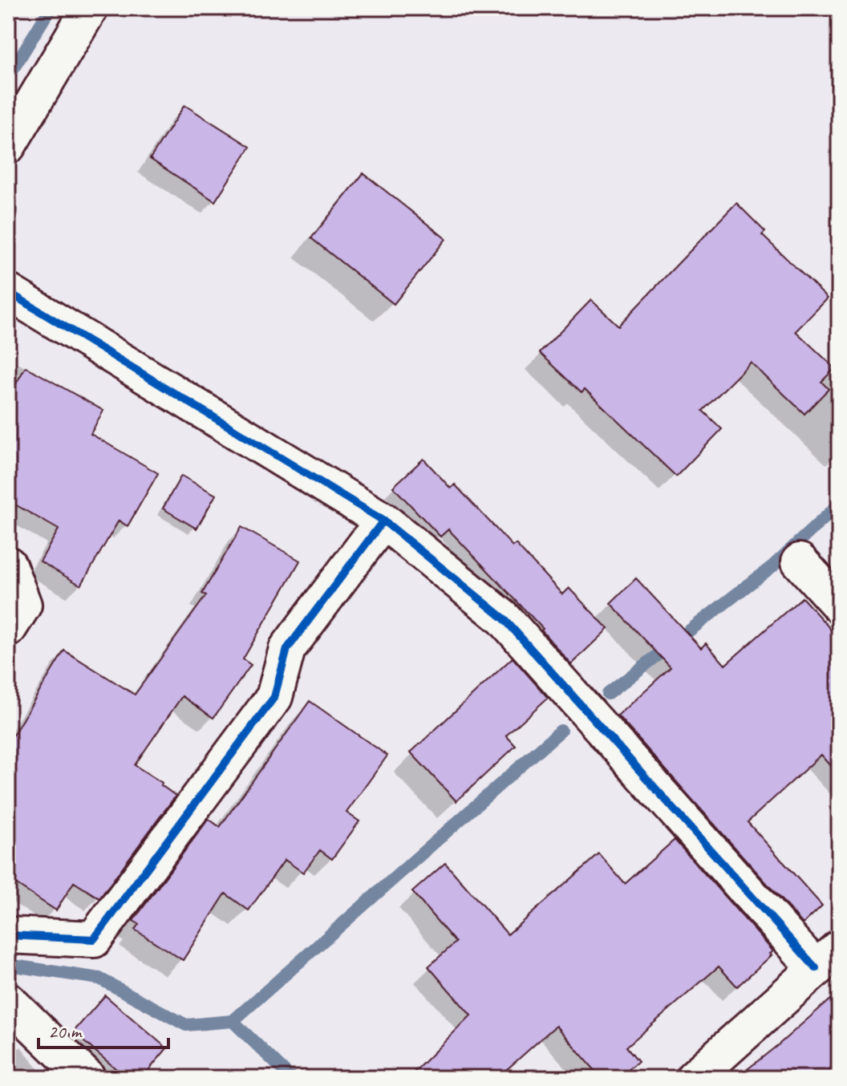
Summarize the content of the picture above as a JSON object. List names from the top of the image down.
{
  "scale_bar": "20 m"
}
